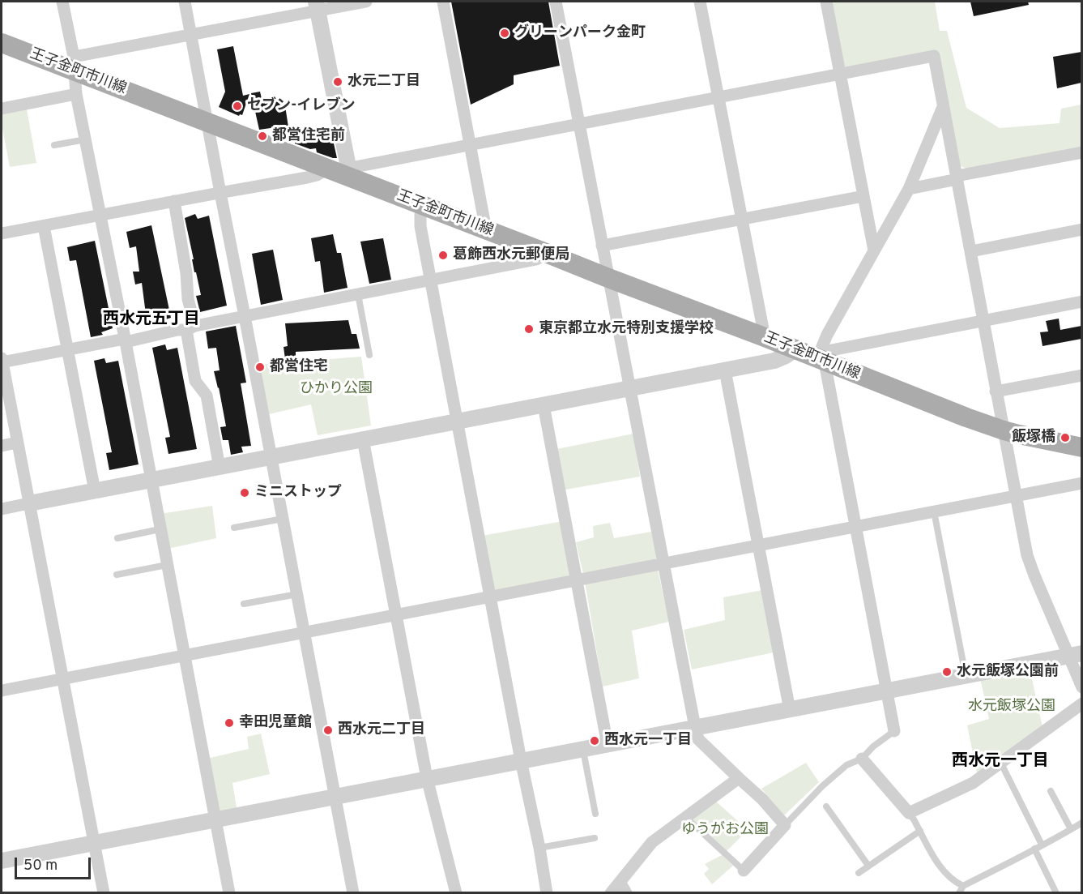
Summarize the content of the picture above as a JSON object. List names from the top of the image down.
{
  "streets": {
    "main road": ["王子金町市川線"]
  },
  "districts": ["西水元五丁目", "西水元一丁目"],
  "parks": ["ひかり公園", "水元飯塚公園", "ゆうがお公園"],
  "places": [
    "グリーンパーク金町",
    "水元二丁目",
    "セブン-イレブン",
    "都営住宅前",
    "葛飾西水元郵便局",
    "東京都立水元特別支援学校",
    "都営住宅",
    "飯塚橋",
    "ミニストップ",
    "水元飯塚公園前",
    "幸田児童館",
    "西水元二丁目",
    "西水元一丁目"
  ],
  "scale_bar": "50 m"
}
